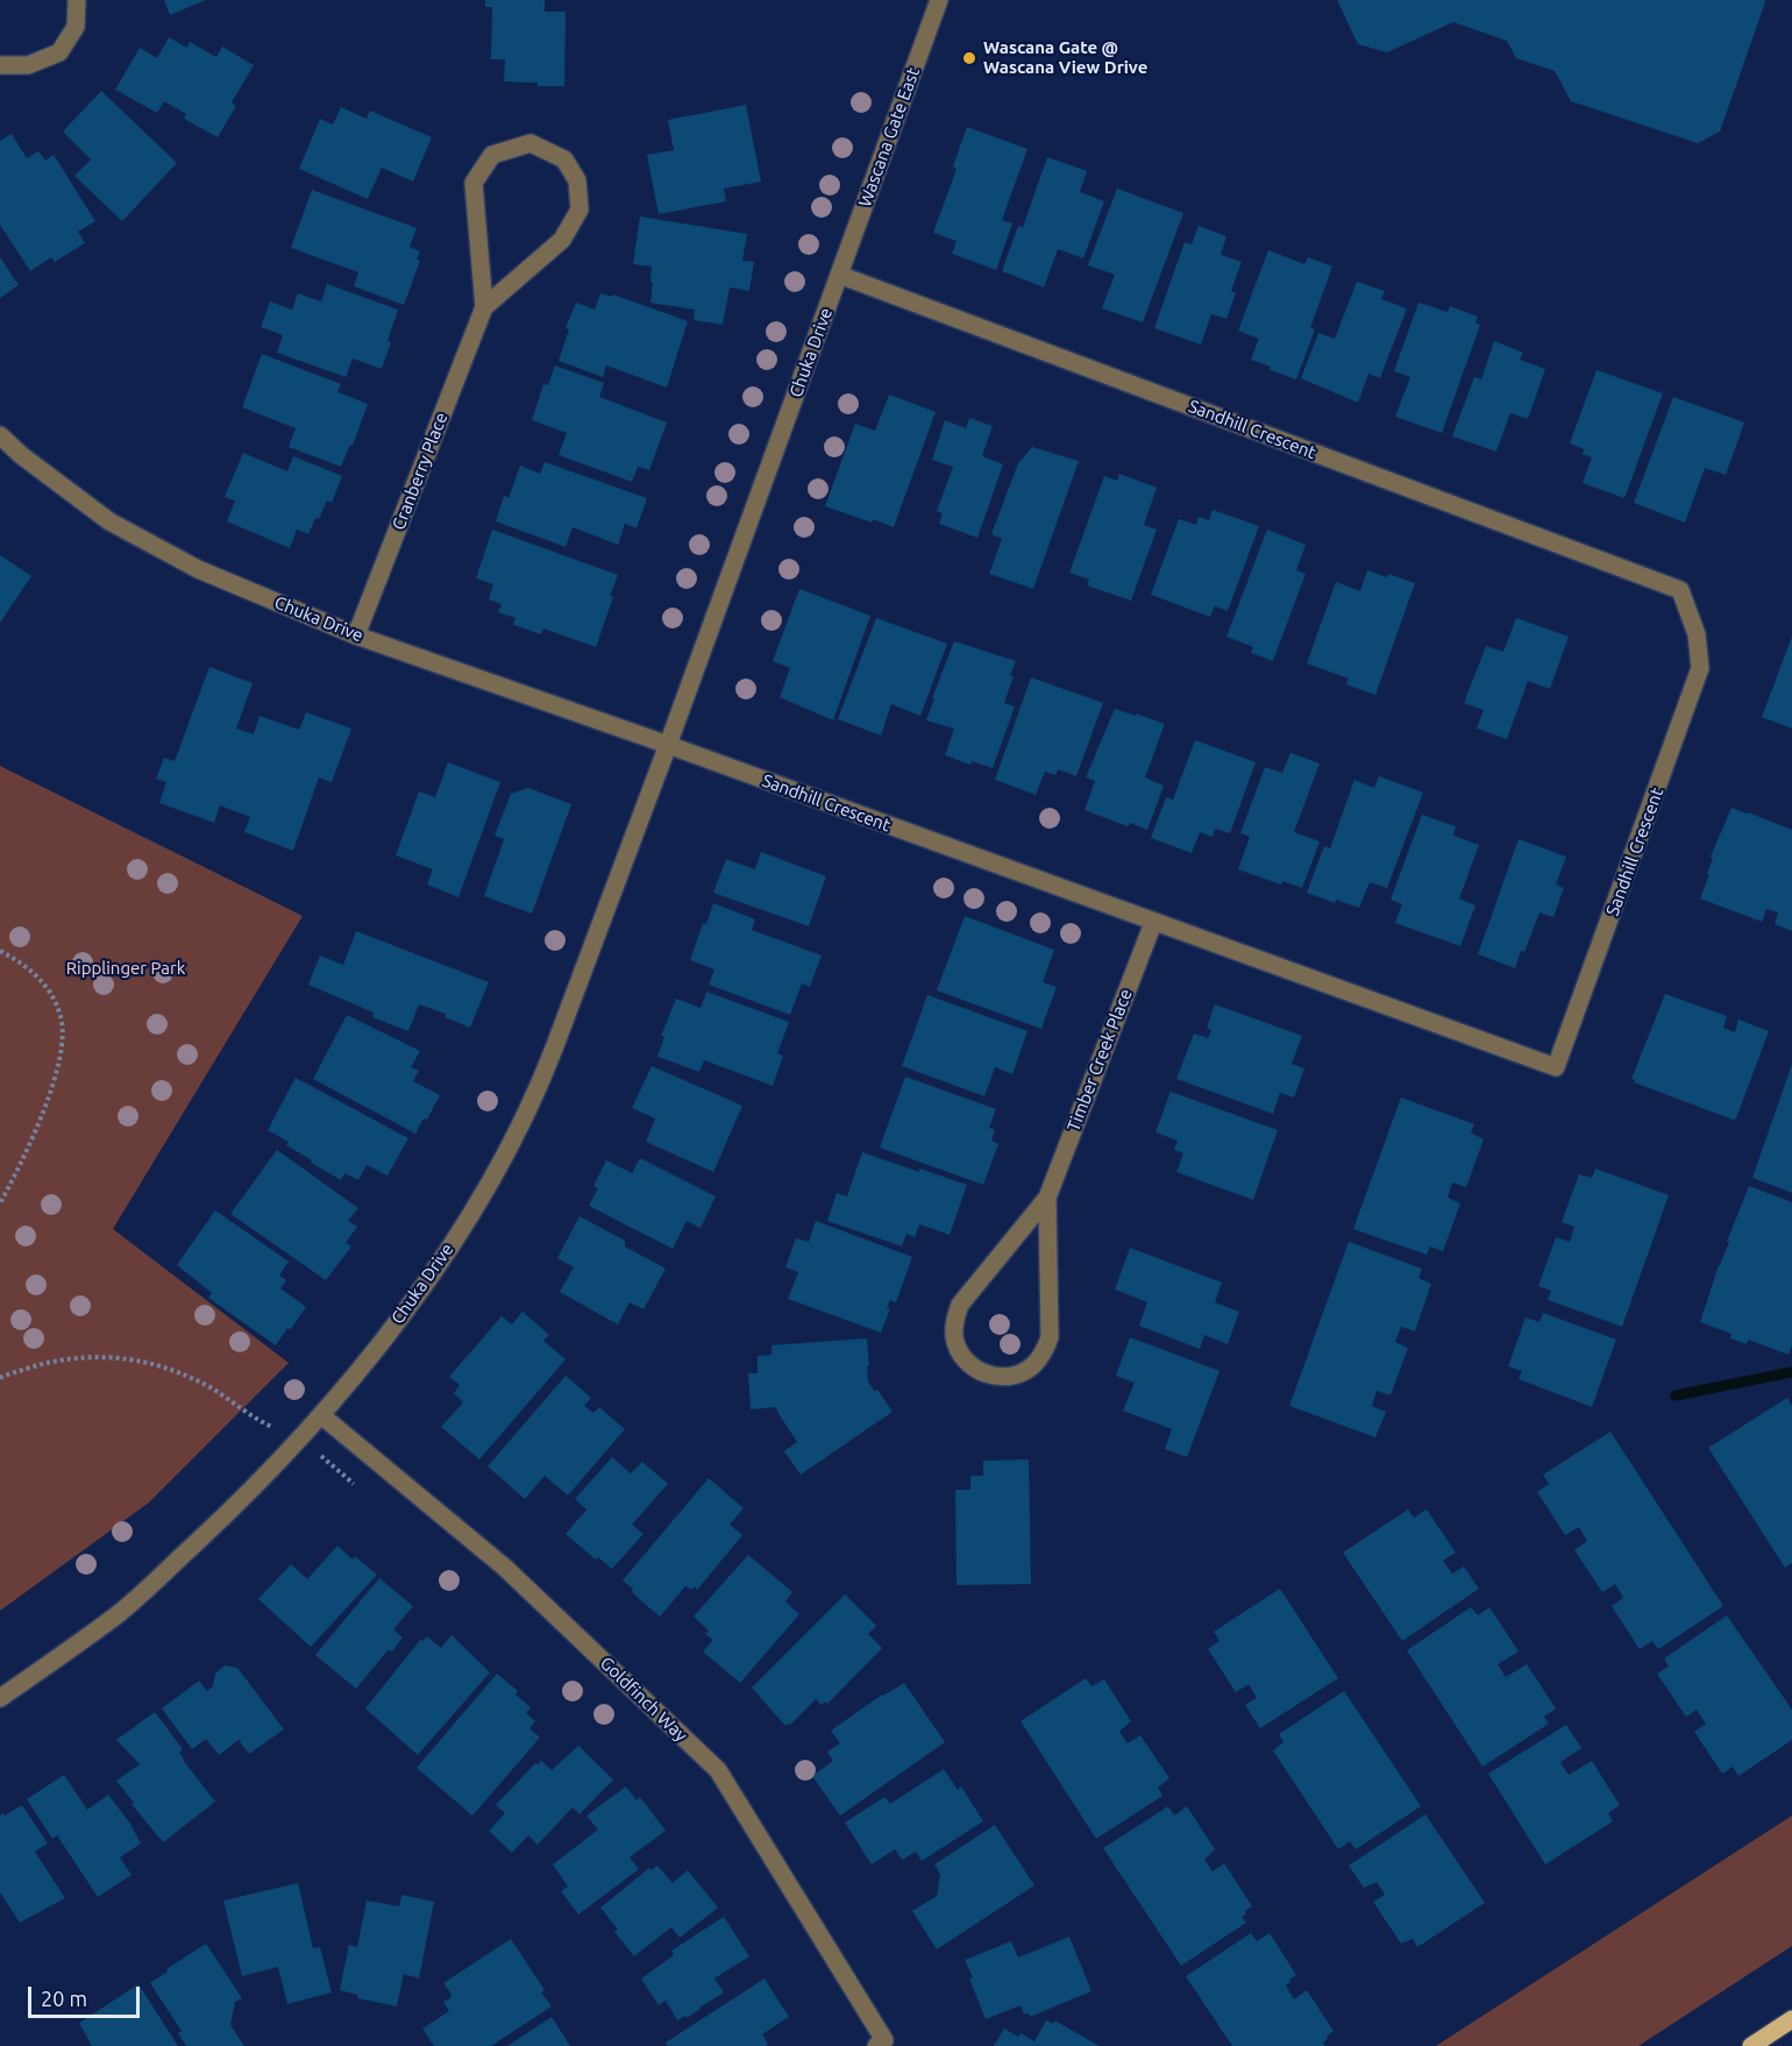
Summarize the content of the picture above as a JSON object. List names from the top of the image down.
{
  "streets": {
    "street": [
      "Wascana Gate East",
      "Chuka Drive",
      "Sandhill Crescent",
      "Cranberry Place",
      "Timber Creek Place",
      "Goldfinch Way"
    ]
  },
  "crossings": [
    ["Wascana Gate East", "Chuka Drive"],
    ["Wascana Gate East", "Sandhill Crescent"],
    ["Chuka Drive", "Sandhill Crescent"],
    ["Chuka Drive", "Cranberry Place"],
    ["Chuka Drive", "Goldfinch Way"],
    ["Sandhill Crescent", "Timber Creek Place"]
  ],
  "parks": ["Ripplinger Park"],
  "places": ["Wascana Gate @ Wascana View Drive"],
  "scale_bar": "20 m"
}
